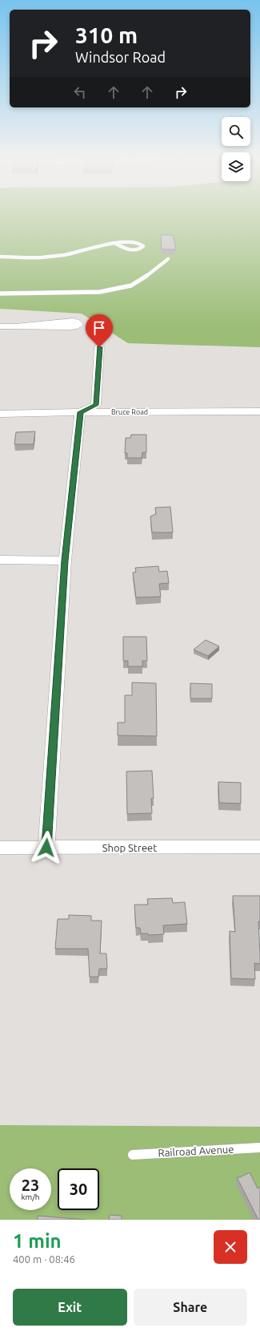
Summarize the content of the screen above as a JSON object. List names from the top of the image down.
{
  "streets": {
    "street": ["Bruce Road", "Shop Street"],
    "lane": ["Railroad Avenue"]
  },
  "page": {
    "turn": ["310 m", "Windsor Road"],
    "speed": "23 km/h",
    "limit": "30",
    "heading": ["1 min", "400 m · 08:46"],
    "buttons": ["Exit", "Share"]
  }
}
